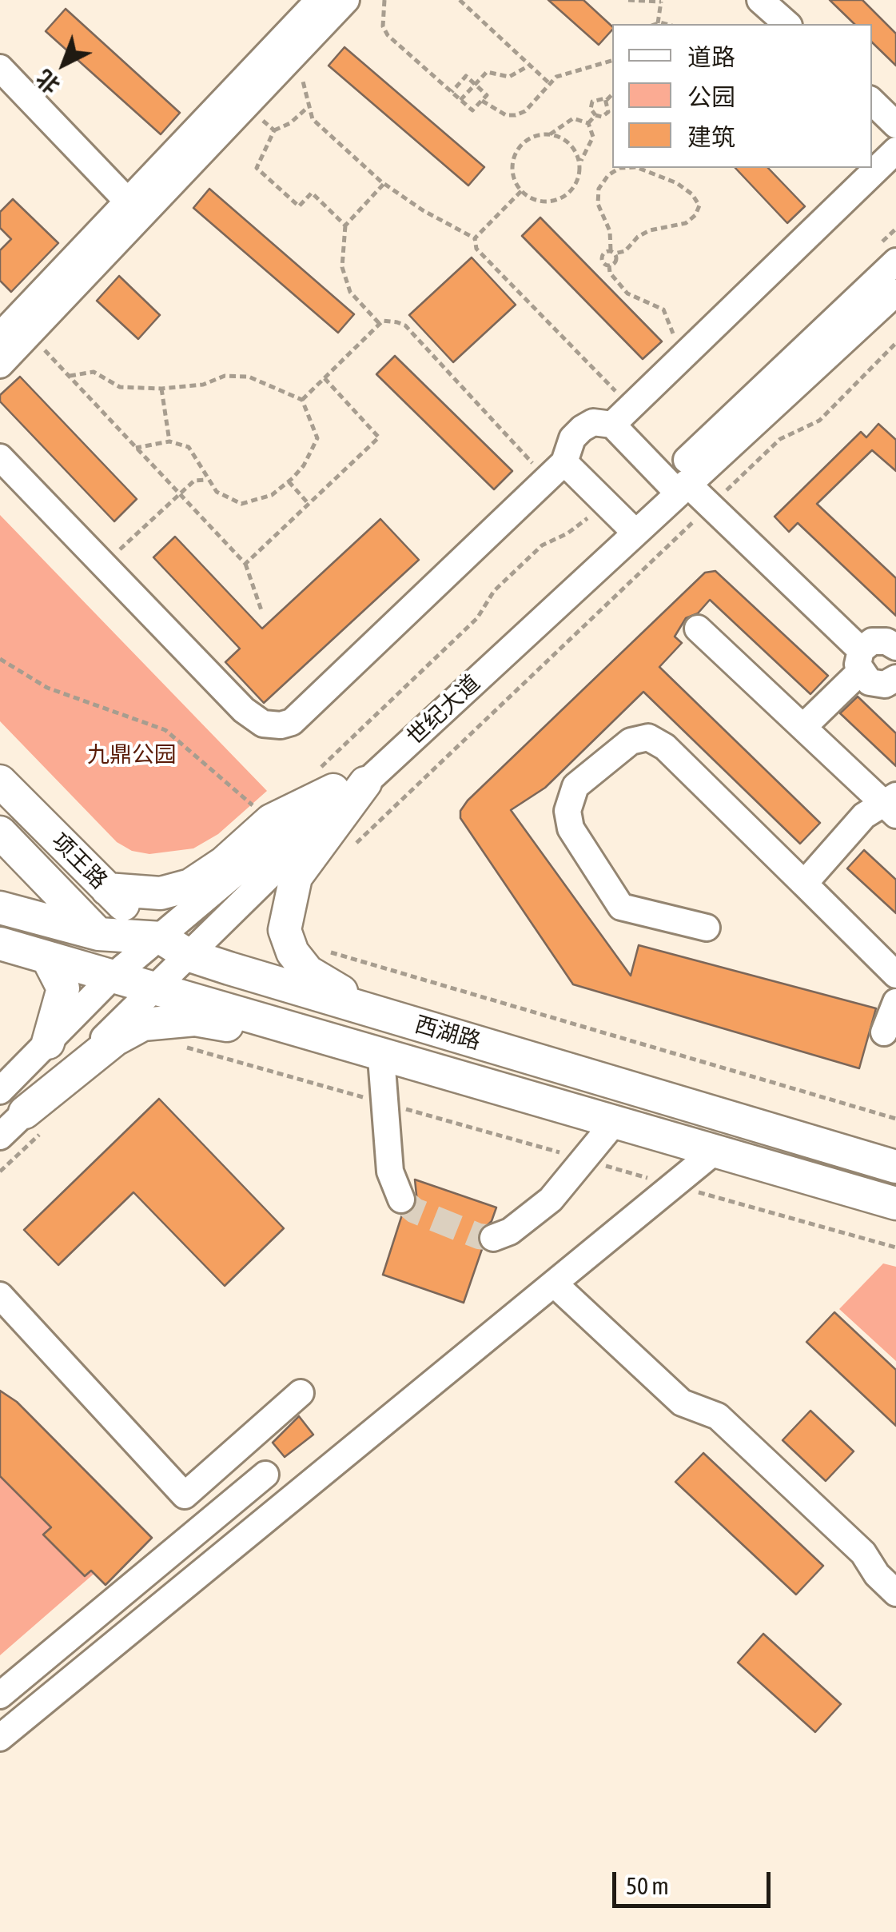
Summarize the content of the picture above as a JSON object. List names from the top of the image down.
{
  "streets": {
    "main road": ["项王路", "西湖路"],
    "street": ["世纪大道"]
  },
  "crossings": [
    ["世纪大道", "项王路"],
    ["世纪大道", "西湖路"],
    ["项王路", "西湖路"]
  ],
  "parks": ["九鼎公园"],
  "legend": ["道路", "公园", "建筑"],
  "scale_bar": "50 m",
  "north": "bottom left"
}
